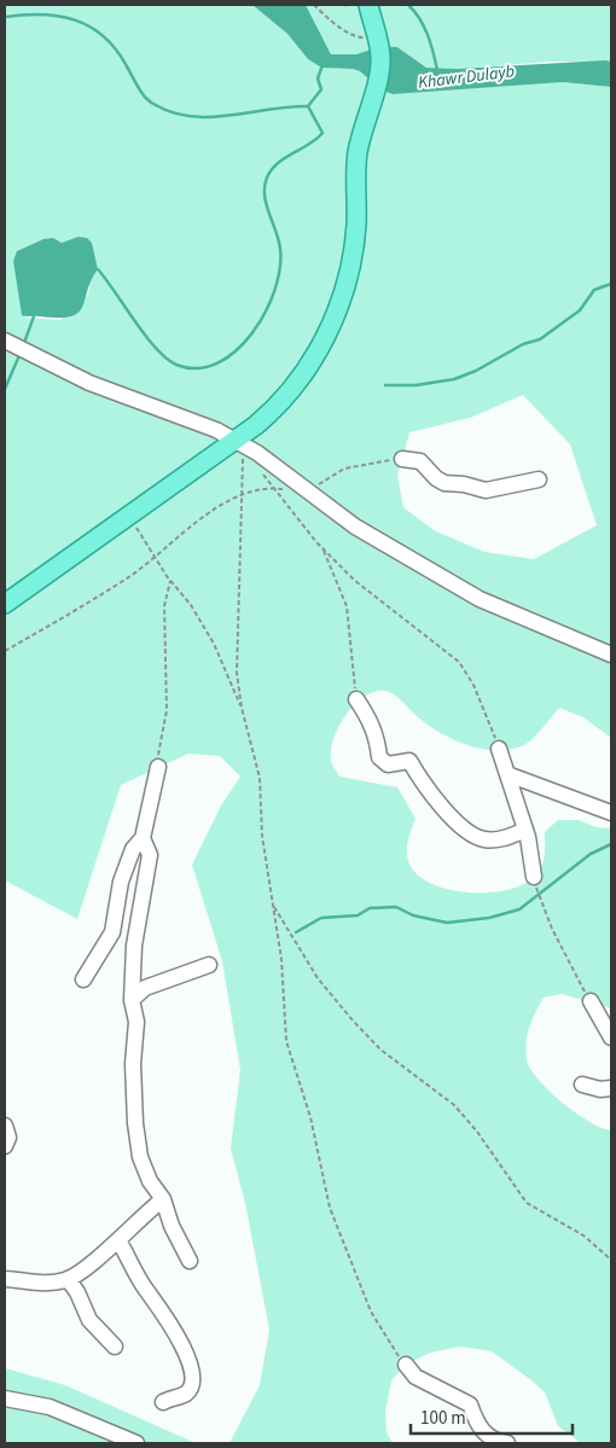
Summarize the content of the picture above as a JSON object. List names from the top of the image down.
{
  "water": ["Khawr Dulayb"],
  "scale_bar": "100 m"
}
